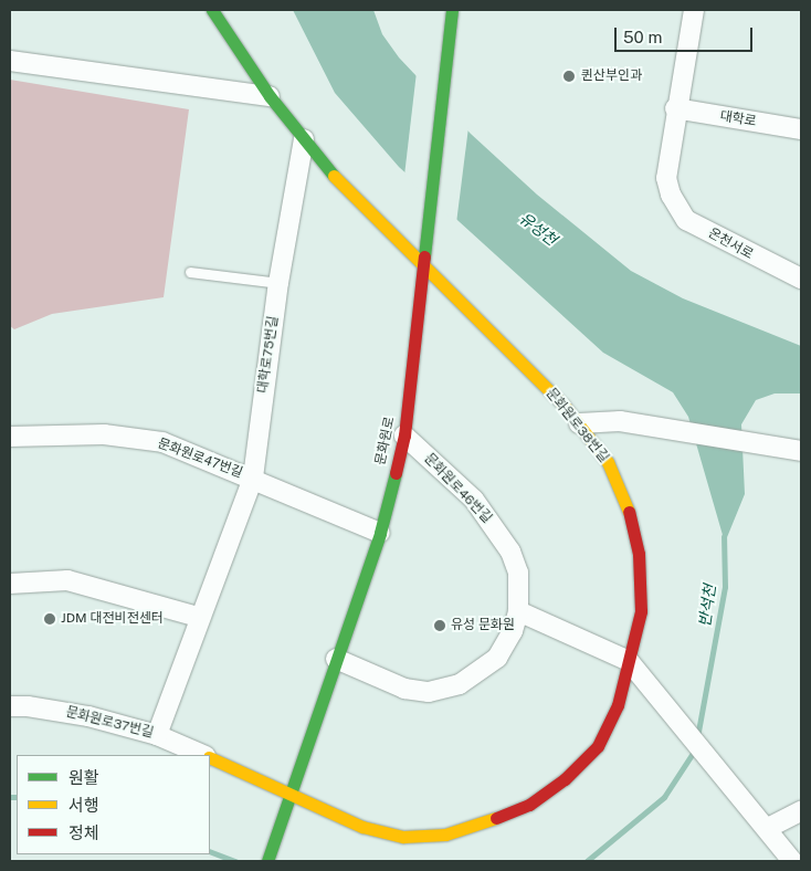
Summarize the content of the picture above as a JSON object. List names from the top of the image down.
{
  "streets": {
    "street": [
      "대학로",
      "온천서로",
      "대학로75번길",
      "문화원로38번길",
      "문화원로",
      "문화원로47번길",
      "문화원로46번길",
      "문화원로37번길"
    ]
  },
  "crossings": [
    ["대학로", "온천서로"],
    ["대학로75번길", "문화원로38번길"],
    ["대학로75번길", "문화원로47번길"],
    ["대학로75번길", "문화원로37번길"],
    ["문화원로38번길", "문화원로"],
    ["문화원로38번길", "문화원로37번길"],
    ["문화원로", "문화원로47번길"],
    ["문화원로", "문화원로46번길"],
    ["문화원로", "문화원로37번길"]
  ],
  "water": ["유성천", "반석천"],
  "places": ["퀸산부인과", "JDM 대전비전센터", "유성 문화원"],
  "legend": ["원활", "서행", "정체"],
  "scale_bar": "50 m"
}
